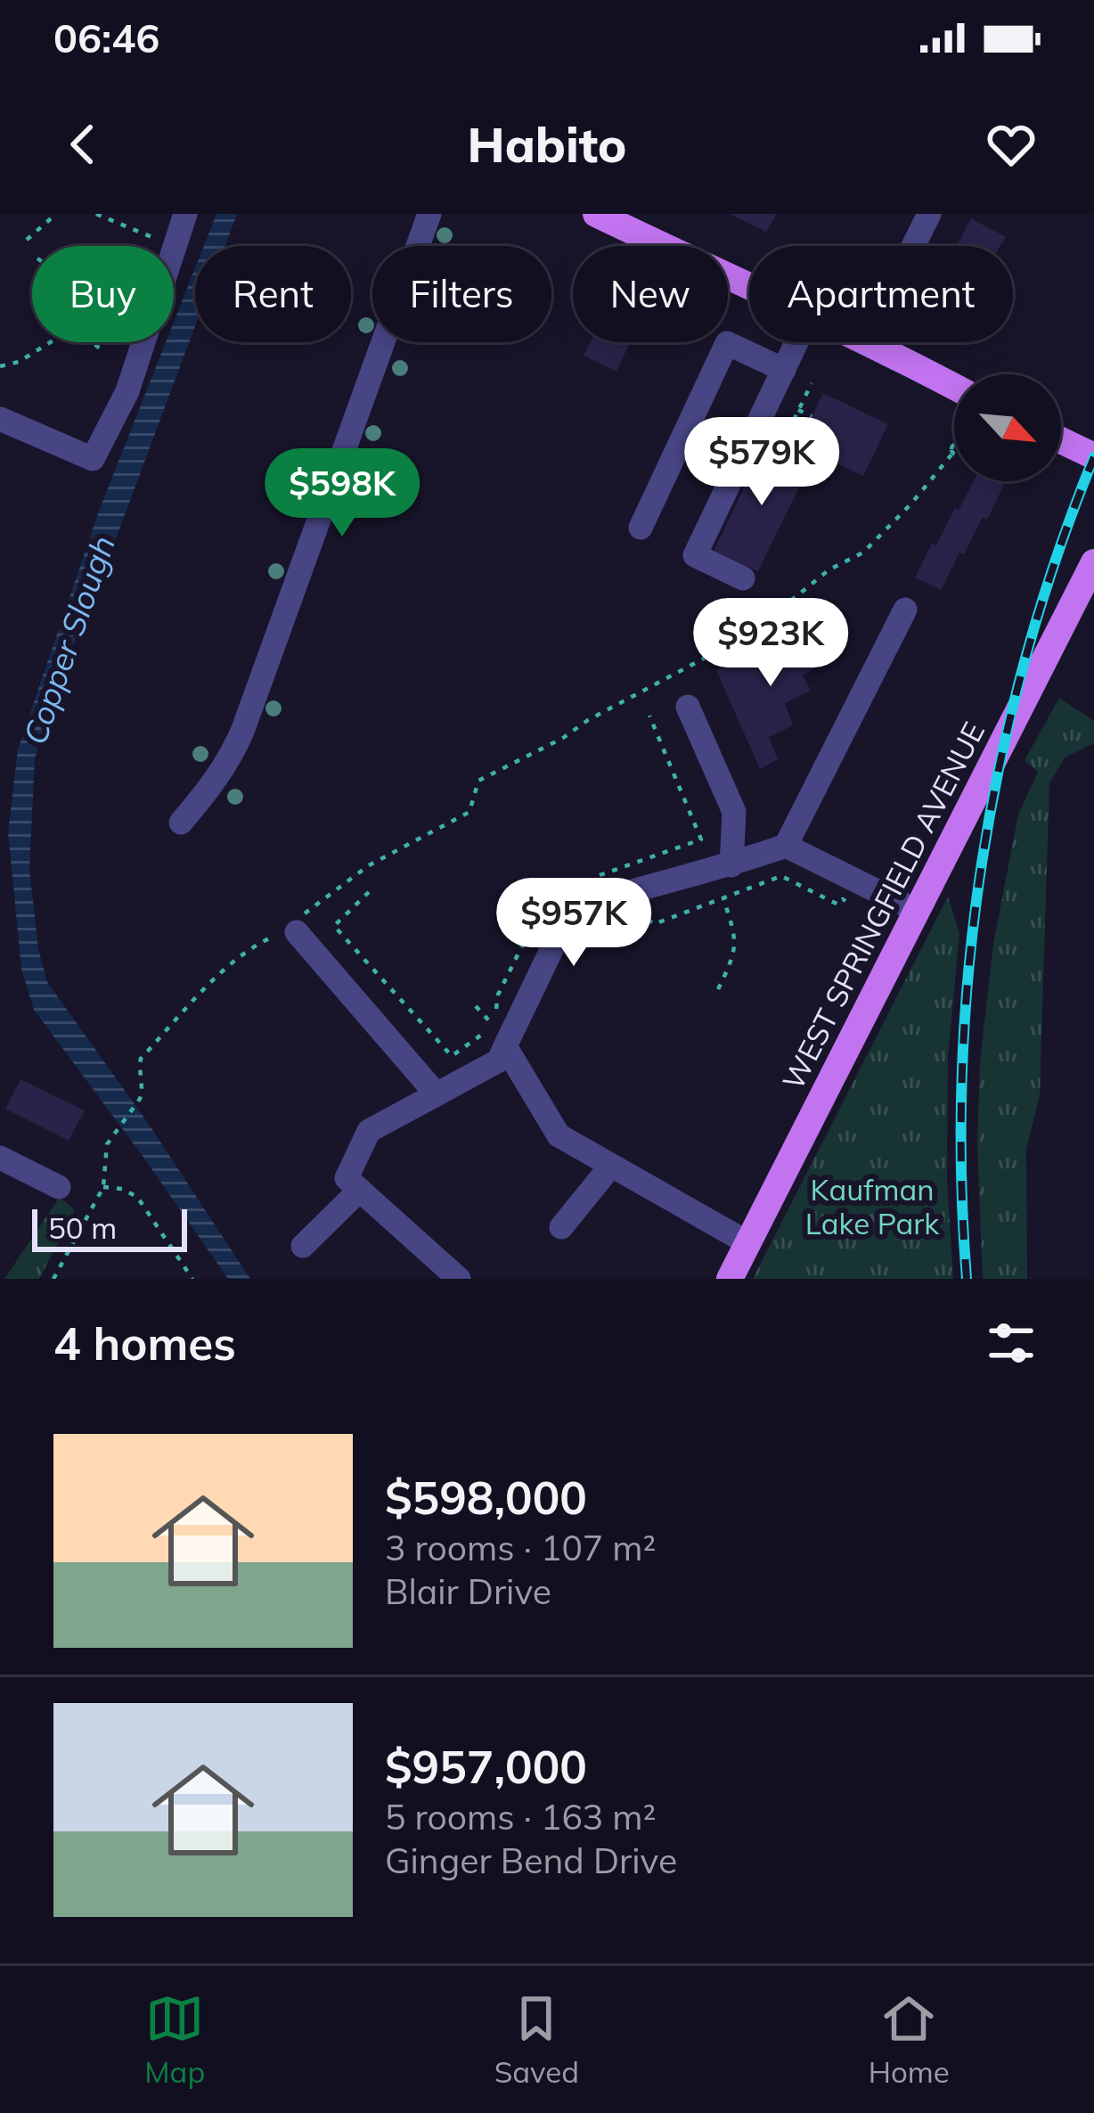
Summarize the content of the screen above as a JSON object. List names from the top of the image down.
{
  "streets": {
    "main road": ["WEST SPRINGFIELD AVENUE"]
  },
  "water": ["Copper Slough"],
  "parks": ["Kaufman Lake Park"],
  "scale_bar": "50 m",
  "north": "bottom right",
  "page": {
    "status": "06:46",
    "header": "Habito",
    "chip": [
      "Buy",
      "Rent",
      "Filters",
      "New",
      "Apartment"
    ],
    "price": [
      "$579K",
      "$598K",
      "$923K",
      "$957K"
    ],
    "scale": "50 m",
    "heading": "4 homes",
    "list": [
      {
        "name": "$598,000",
        "note": "3 rooms · 107 m² · Blair Drive"
      },
      {
        "name": "$957,000",
        "note": "5 rooms · 163 m² · Ginger Bend Drive"
      }
    ],
    "tabs": ["Map", "Saved", "Home"]
  }
}
